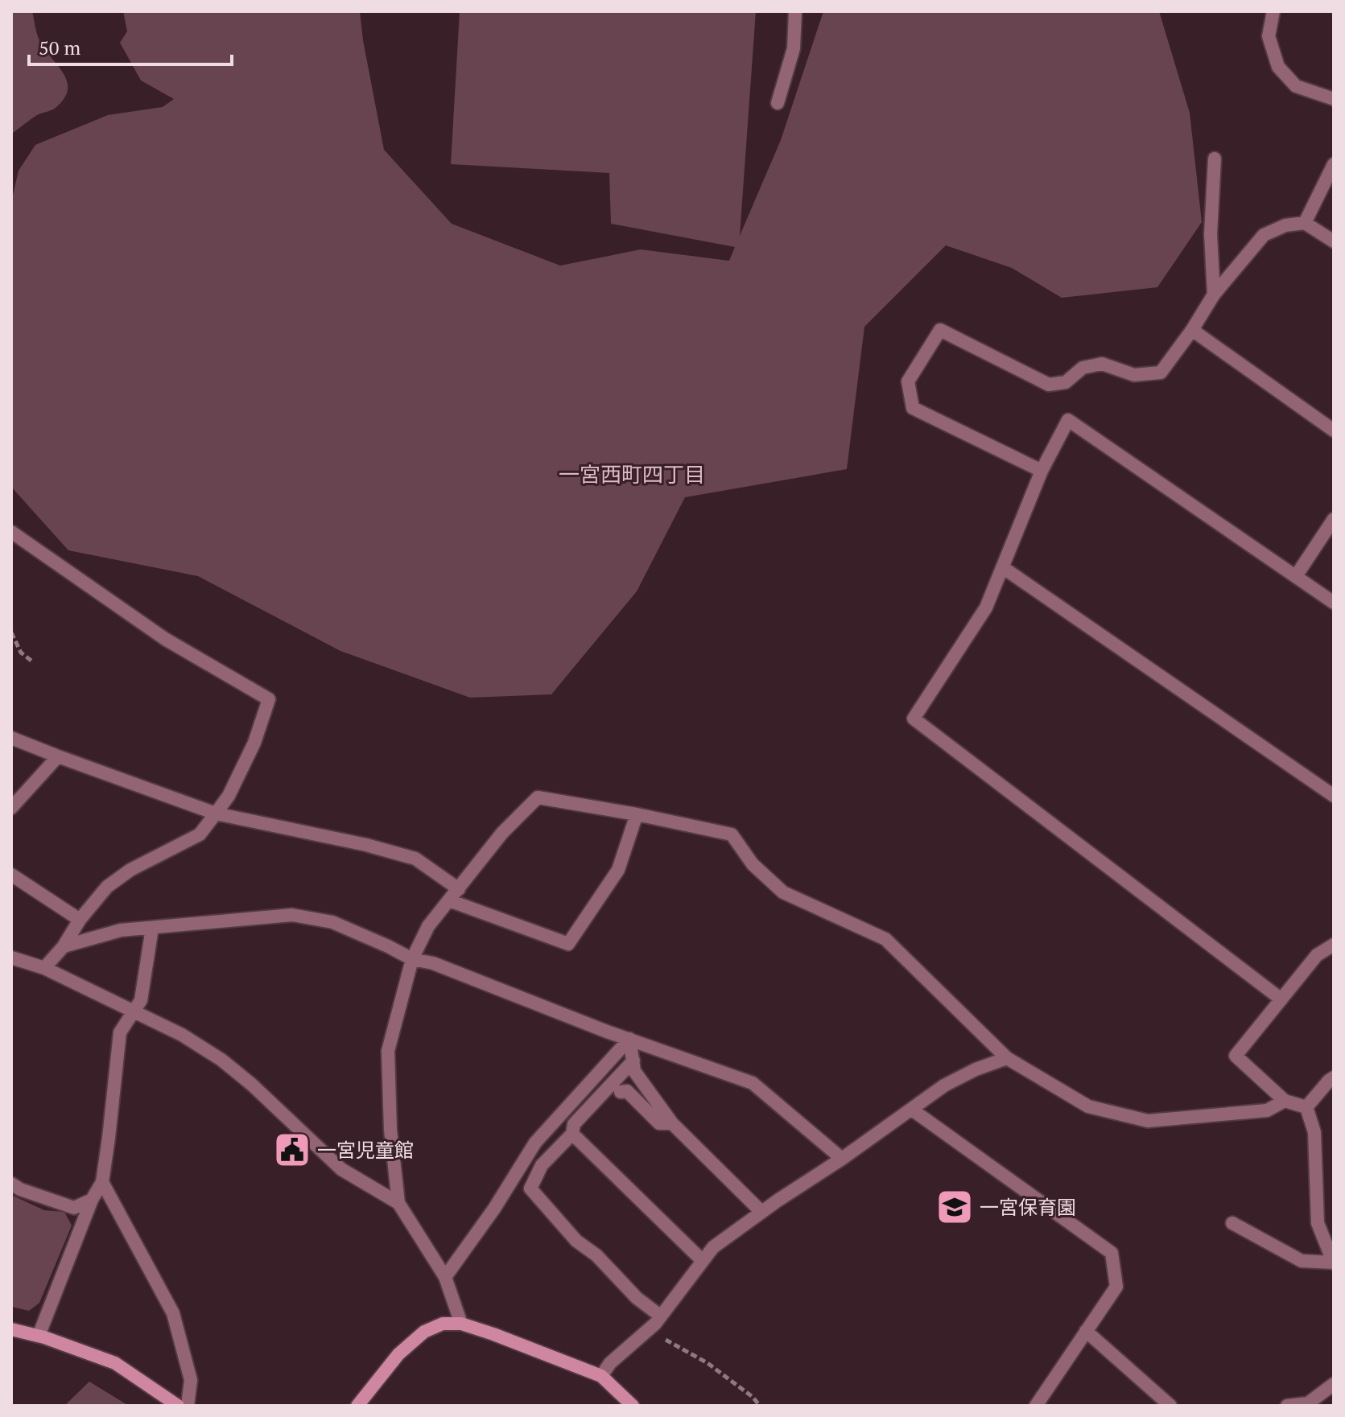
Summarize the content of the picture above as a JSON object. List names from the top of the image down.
{
  "districts": ["一宮西町四丁目"],
  "places": {
    "public building": ["一宮児童館"],
    "school or university": ["一宮保育園"]
  },
  "scale_bar": "50 m"
}
